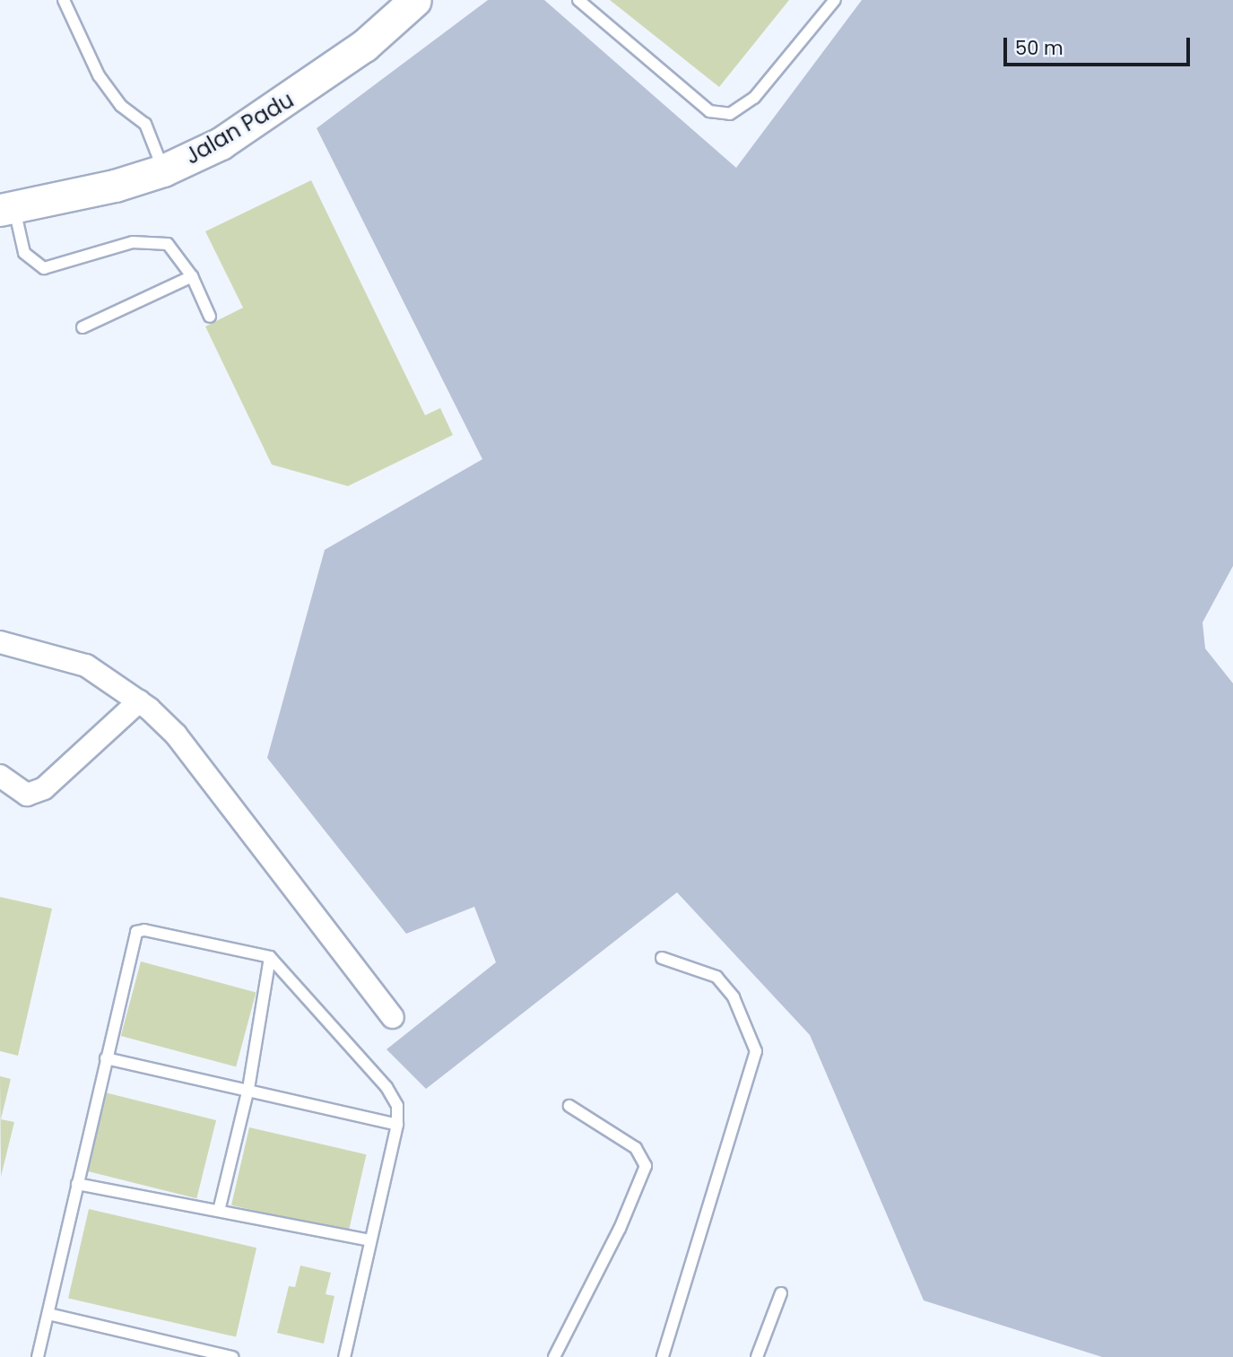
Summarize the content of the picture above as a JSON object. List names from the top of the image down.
{
  "streets": {
    "street": ["Jalan Padu"]
  },
  "scale_bar": "50 m"
}
